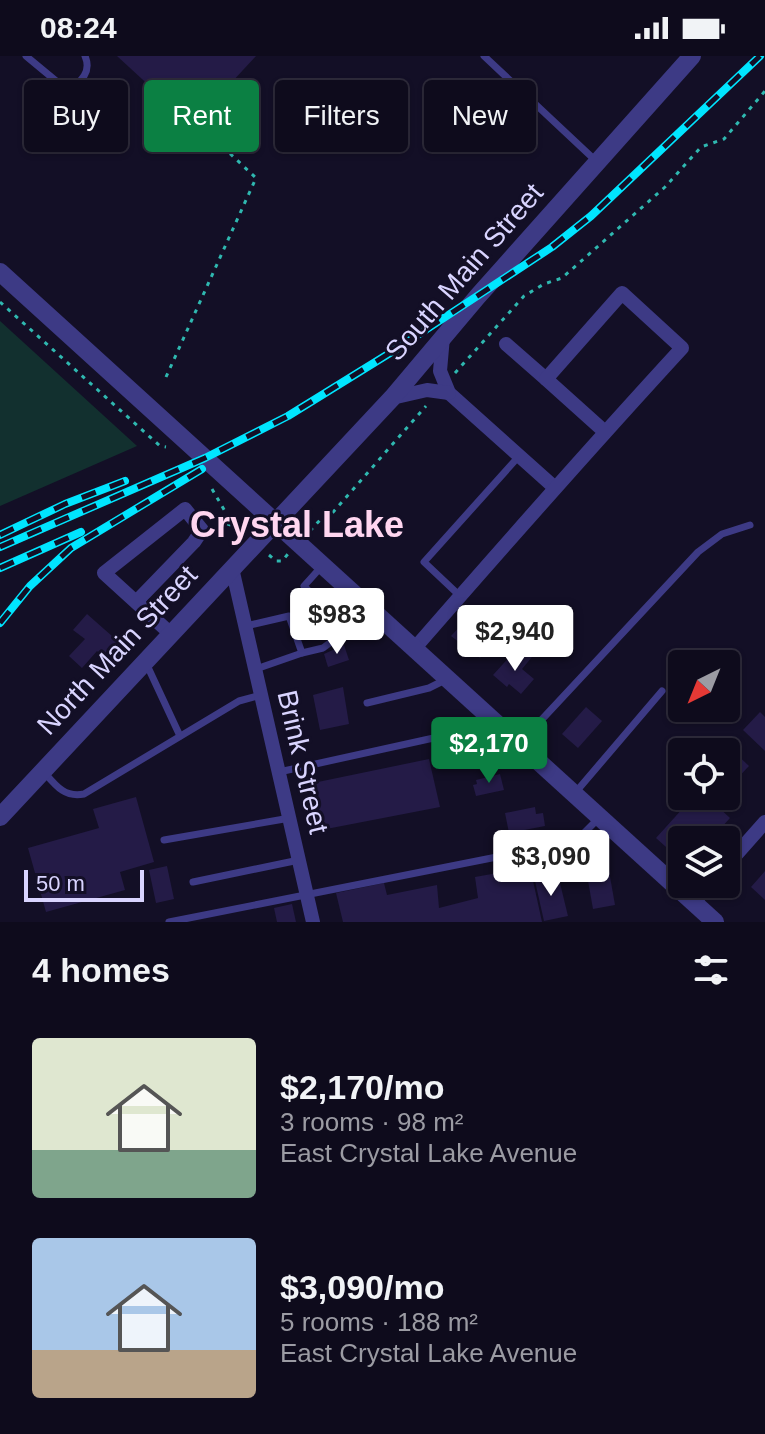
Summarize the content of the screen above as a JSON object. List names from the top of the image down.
{
  "streets": {
    "street": ["South Main Street", "North Main Street", "Brink Street"]
  },
  "crossings": [
    ["South Main Street", "North Main Street"],
    ["North Main Street", "Brink Street"]
  ],
  "districts": ["Crystal Lake"],
  "scale_bar": "50 m",
  "north": "bottom left",
  "page": {
    "status": "08:24",
    "chip": [
      "Buy",
      "Rent",
      "Filters",
      "New"
    ],
    "price": [
      "$983",
      "$2,940",
      "$2,170",
      "$3,090"
    ],
    "scale": "50 m",
    "heading": "4 homes",
    "list": [
      {
        "name": "$2,170/mo",
        "note": "3 rooms · 98 m² · East Crystal Lake Avenue"
      },
      {
        "name": "$3,090/mo",
        "note": "5 rooms · 188 m² · East Crystal Lake Avenue"
      }
    ]
  }
}
